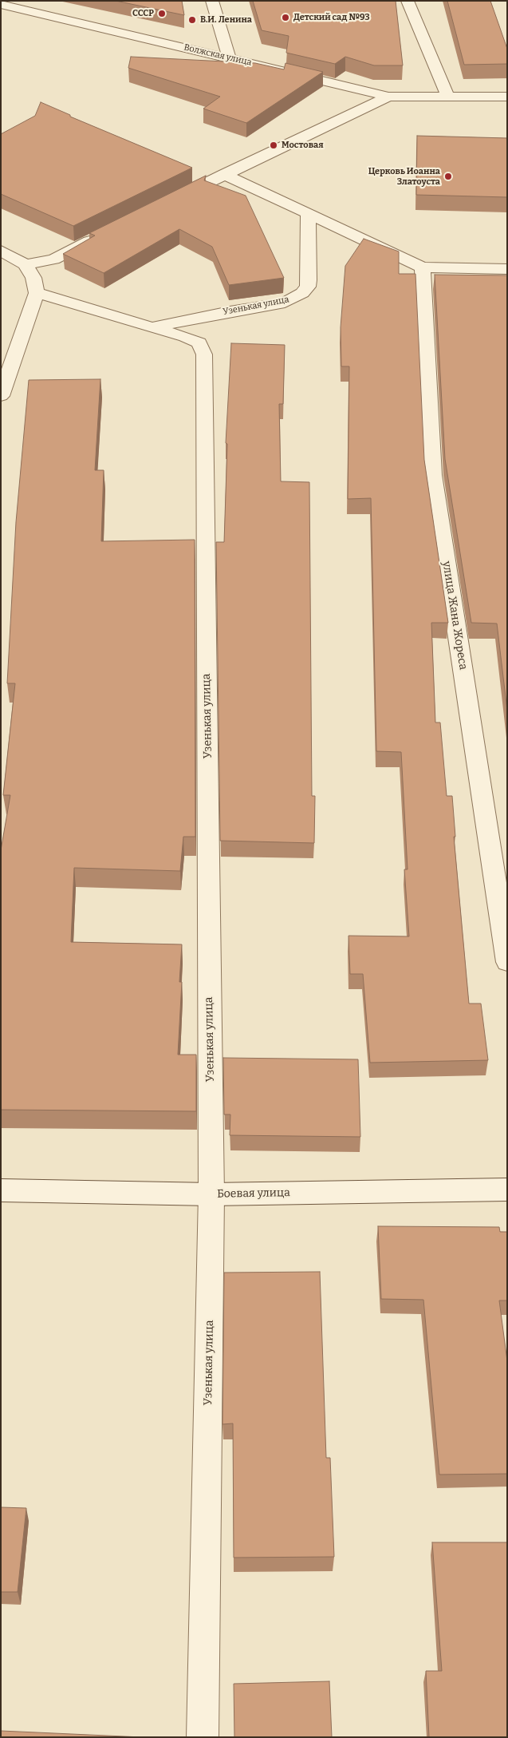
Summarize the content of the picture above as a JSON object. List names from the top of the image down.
{
  "streets": {
    "street": [
      "Волжская улица",
      "Узенькая улица",
      "улица Жана Жореса",
      "Боевая улица"
    ]
  },
  "crossings": [
    ["Узенькая улица", "Боевая улица"]
  ],
  "places": [
    "СССР",
    "Детский сад №93",
    "В.И. Ленина",
    "Мостовая",
    "Церковь Иоанна Златоуста"
  ]
}
